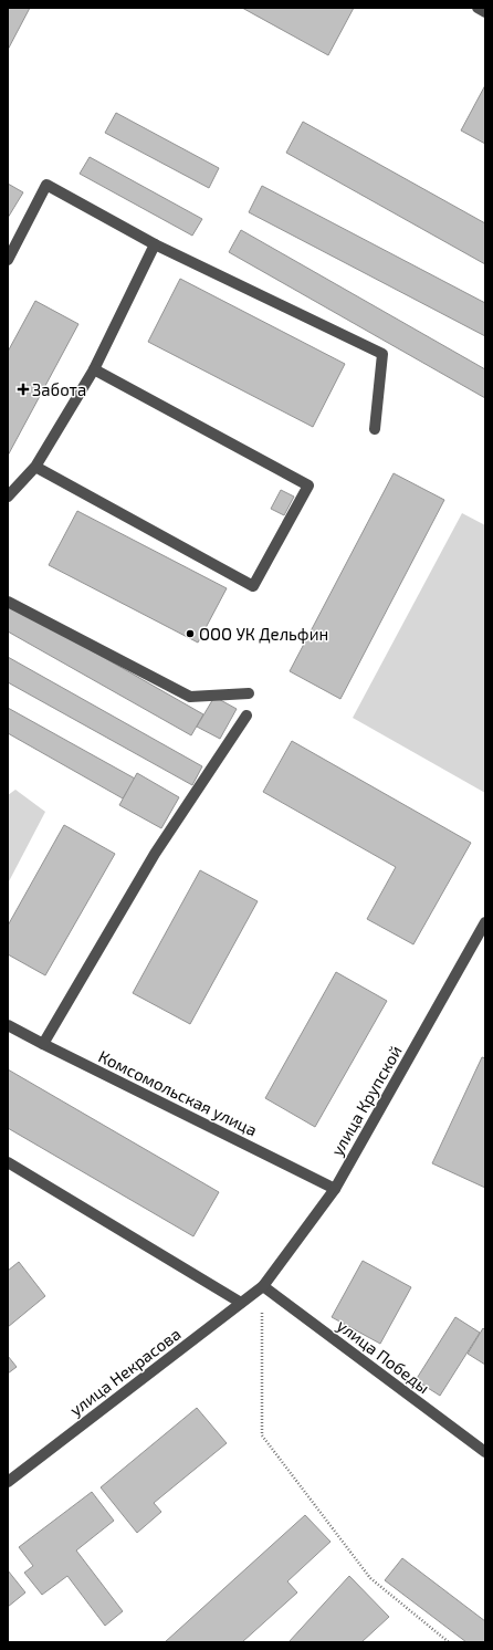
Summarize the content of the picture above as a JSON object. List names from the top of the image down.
{
  "streets": {
    "street": [
      "Комсомольская улица",
      "улица Крупской",
      "улица Победы",
      "улица Некрасова"
    ]
  },
  "crossings": [
    ["Комсомольская улица", "улица Крупской"],
    ["улица Крупской", "улица Победы"],
    ["улица Крупской", "улица Некрасова"],
    ["улица Победы", "улица Некрасова"]
  ],
  "places": {
    "health": ["Забота"],
    "other": ["ООО УК Дельфин"]
  }
}
